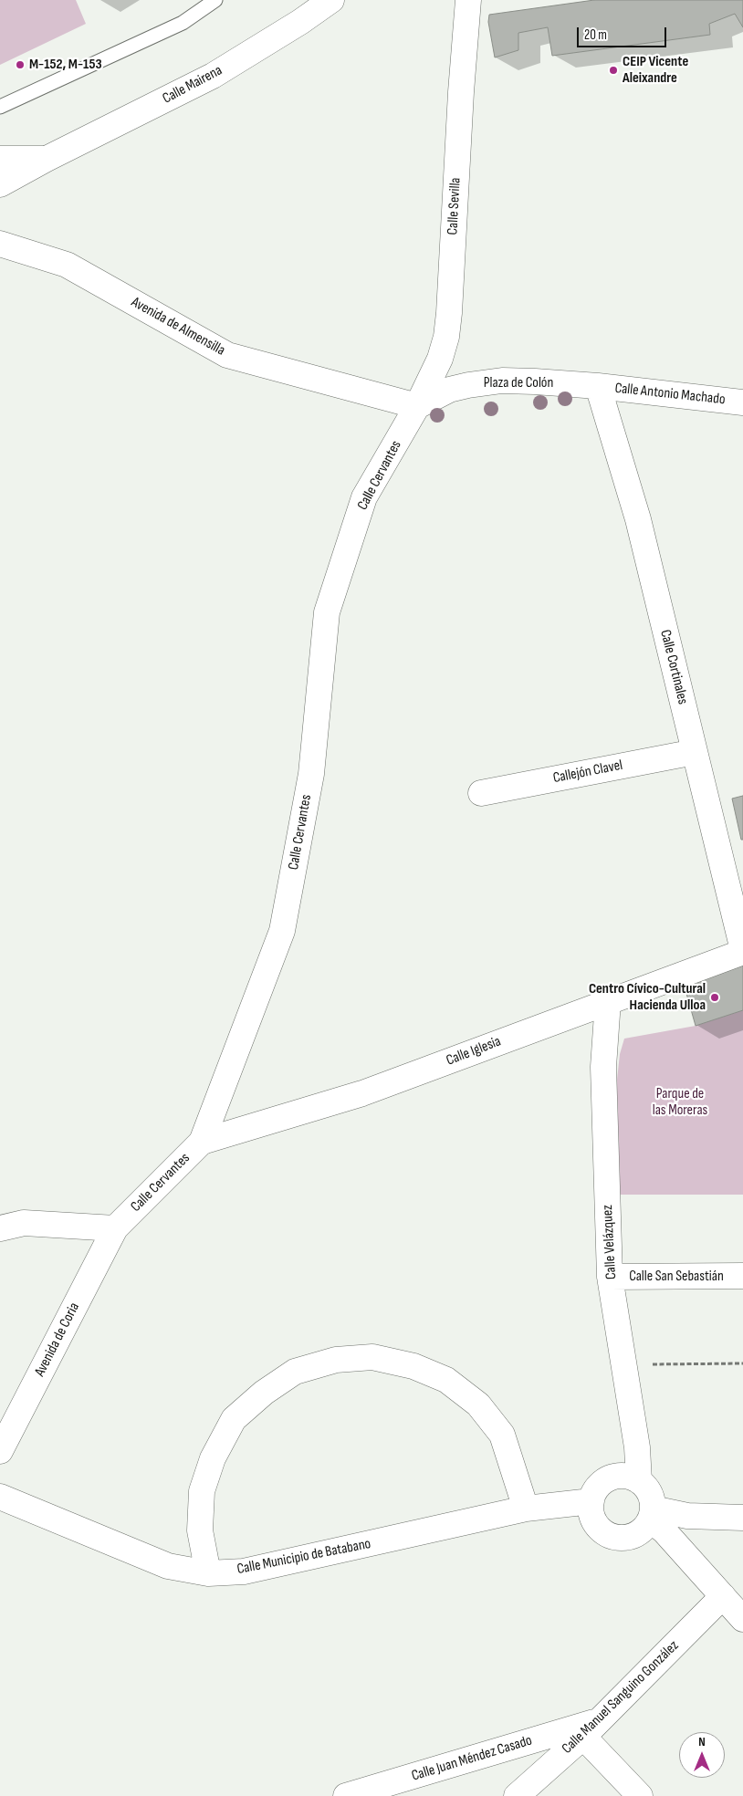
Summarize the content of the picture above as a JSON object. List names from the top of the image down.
{
  "streets": {
    "street": [
      "Calle Mairena",
      "Calle Sevilla",
      "Avenida de Almensilla",
      "Plaza de Colón",
      "Calle Antonio Machado",
      "Calle Cervantes",
      "Calle Cortinales",
      "Callejón Clavel",
      "Calle Iglesia",
      "Calle Velázquez",
      "Calle San Sebastián",
      "Avenida de Coria",
      "Calle Municipio de Batabano",
      "Calle Manuel Sanguino González",
      "Calle Juan Méndez Casado"
    ]
  },
  "crossings": [
    ["Calle Sevilla", "Avenida de Almensilla"],
    ["Calle Sevilla", "Plaza de Colón"],
    ["Calle Sevilla", "Calle Cervantes"],
    ["Avenida de Almensilla", "Plaza de Colón"],
    ["Avenida de Almensilla", "Calle Cervantes"],
    ["Plaza de Colón", "Calle Antonio Machado"],
    ["Plaza de Colón", "Calle Cervantes"],
    ["Plaza de Colón", "Calle Cortinales"],
    ["Calle Antonio Machado", "Calle Cortinales"],
    ["Calle Cervantes", "Calle Iglesia"],
    ["Calle Cervantes", "Avenida de Coria"],
    ["Calle Cortinales", "Callejón Clavel"],
    ["Calle Cortinales", "Calle Iglesia"],
    ["Calle Iglesia", "Calle Velázquez"],
    ["Calle Velázquez", "Calle San Sebastián"],
    ["Calle Velázquez", "Calle Municipio de Batabano"],
    ["Calle Manuel Sanguino González", "Calle Juan Méndez Casado"]
  ],
  "parks": ["Parque de las Moreras"],
  "places": ["M-152, M-153", "CEIP Vicente Aleixandre", "Centro Cívico-Cultural Hacienda Ulloa"],
  "scale_bar": "20 m",
  "north": "top"
}
